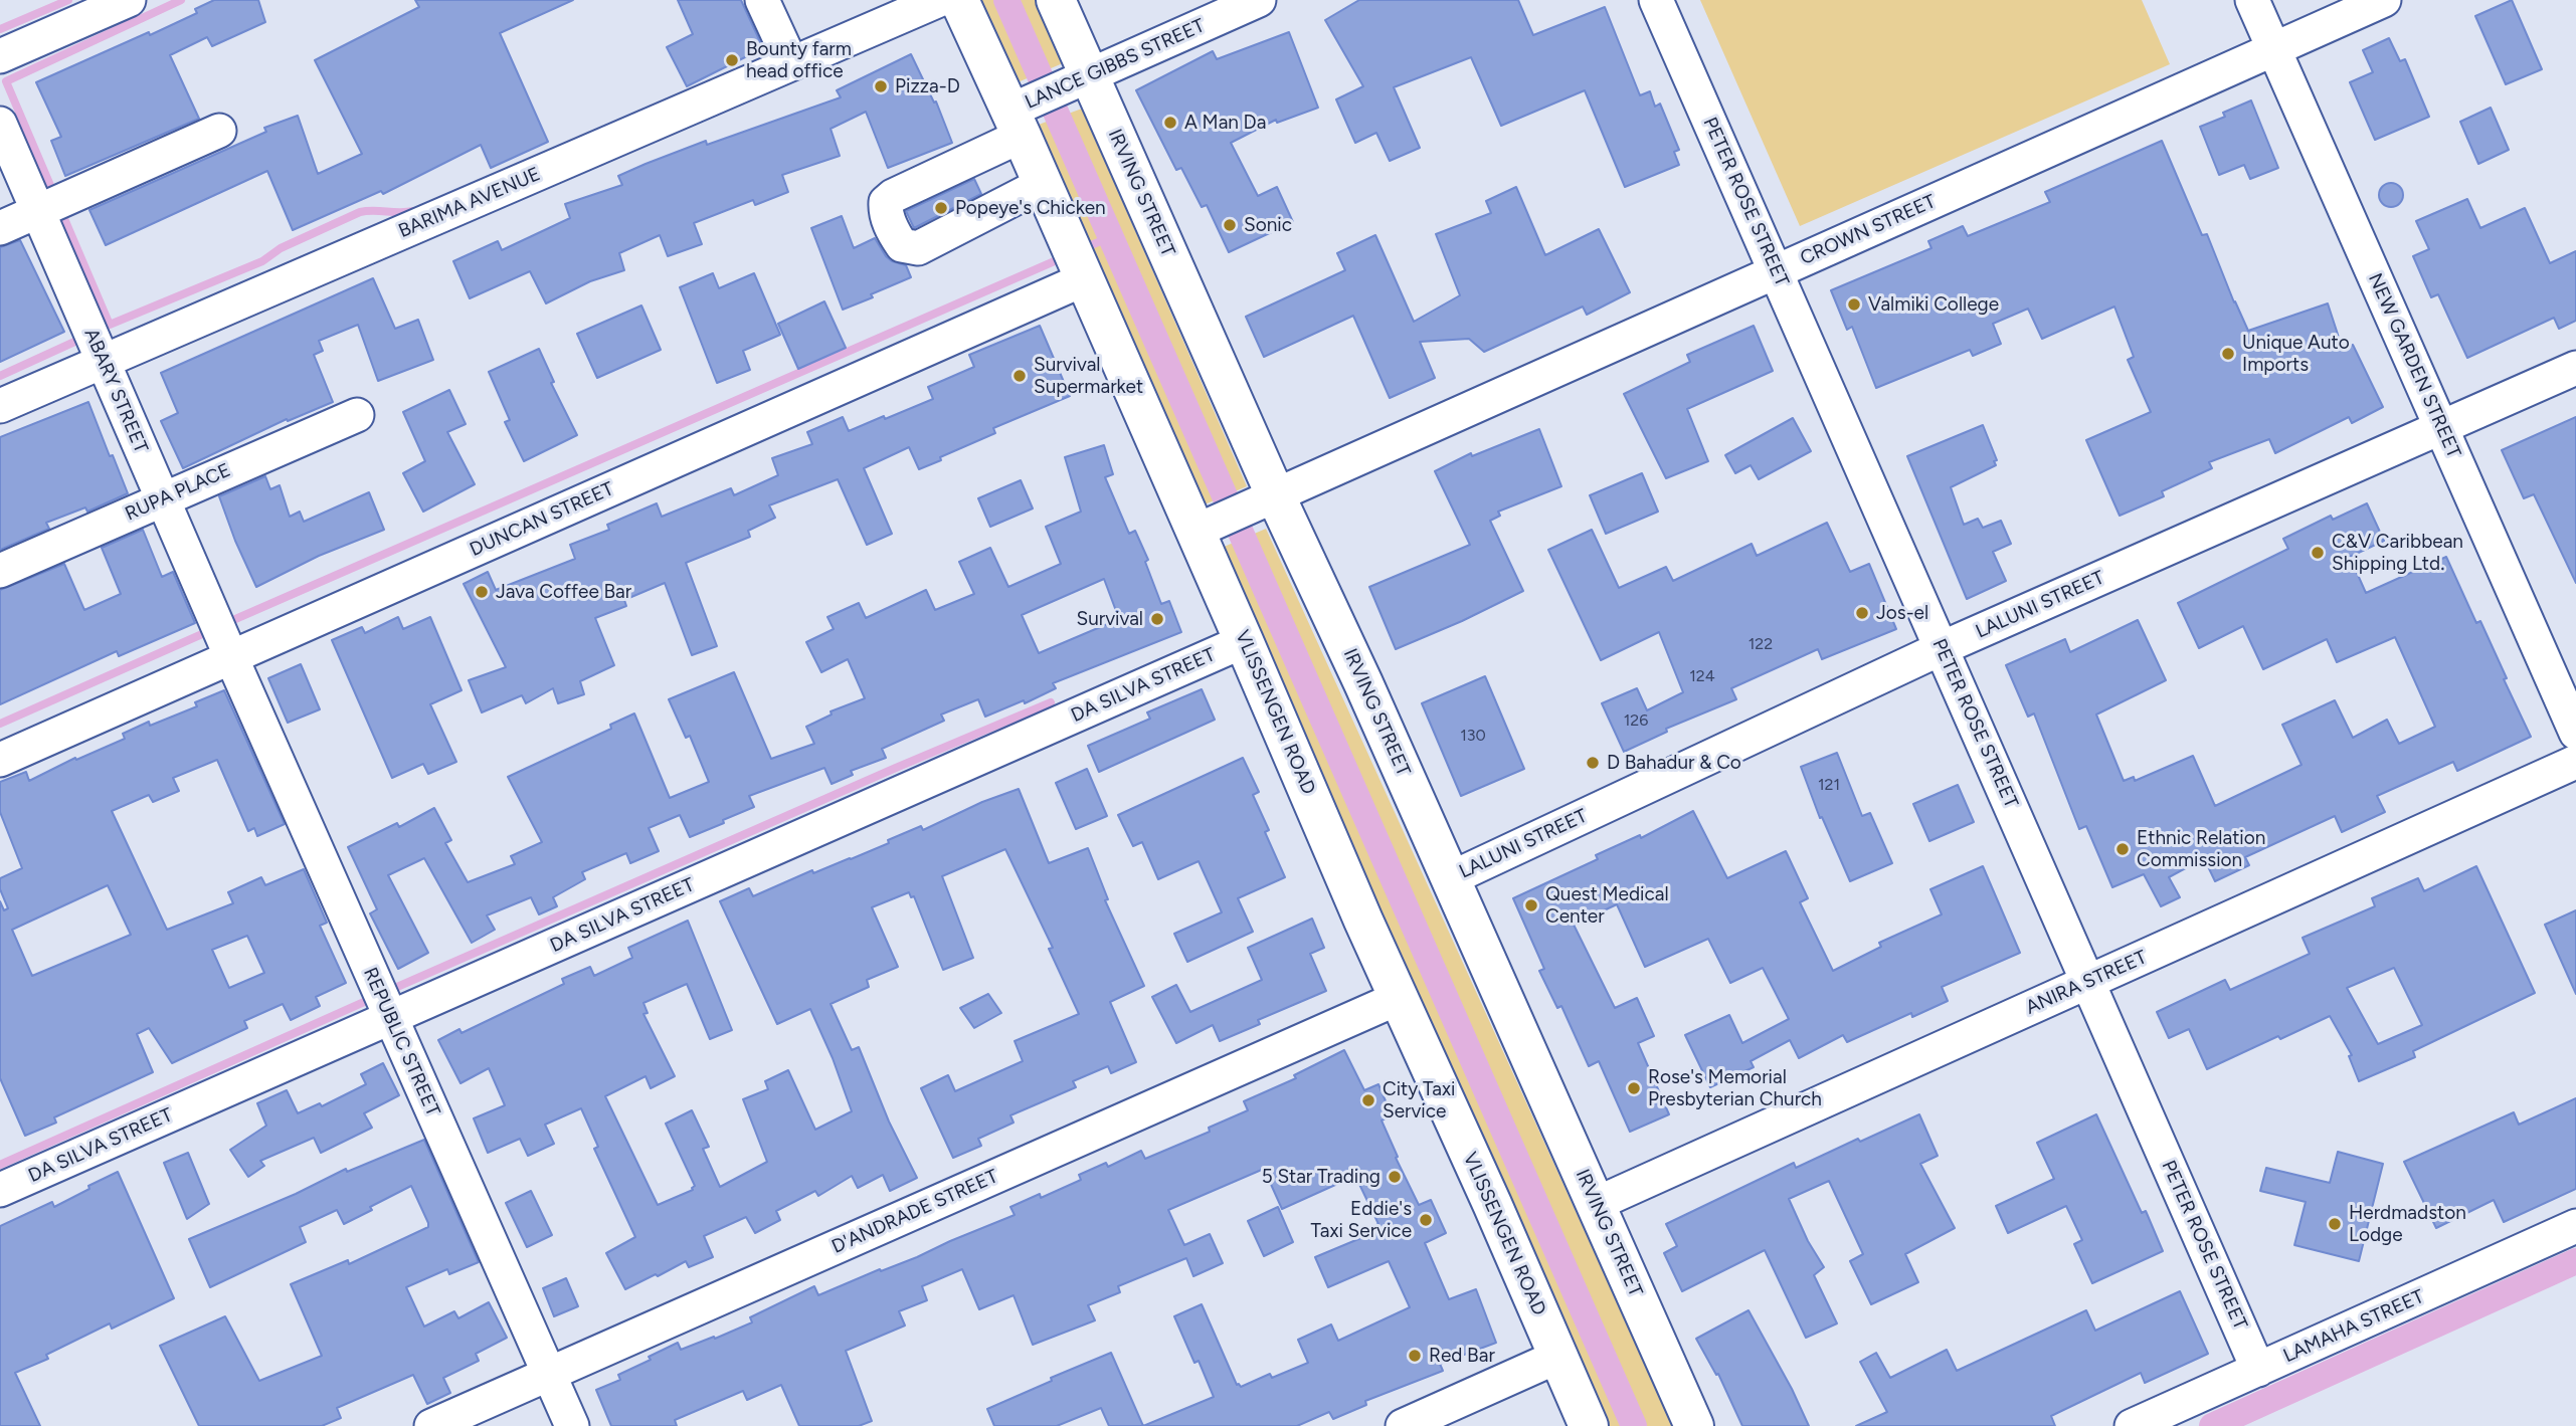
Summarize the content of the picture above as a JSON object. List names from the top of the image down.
{
  "streets": {
    "main road": ["IRVING STREET", "VLISSENGEN ROAD"],
    "street": [
      "LANCE GIBBS STREET",
      "PETER ROSE STREET",
      "BARIMA AVENUE",
      "CROWN STREET",
      "NEW GARDEN STREET",
      "ABARY STREET",
      "RUPA PLACE",
      "DUNCAN STREET",
      "LALUNI STREET",
      "DA SILVA STREET",
      "ANIRA STREET",
      "REPUBLIC STREET",
      "D'ANDRADE STREET",
      "LAMAHA STREET"
    ]
  },
  "crossings": [
    ["LANCE GIBBS STREET", "IRVING STREET"],
    ["LANCE GIBBS STREET", "VLISSENGEN ROAD"],
    ["IRVING STREET", "CROWN STREET"],
    ["IRVING STREET", "LALUNI STREET"],
    ["IRVING STREET", "ANIRA STREET"],
    ["PETER ROSE STREET", "CROWN STREET"],
    ["PETER ROSE STREET", "LALUNI STREET"],
    ["PETER ROSE STREET", "ANIRA STREET"],
    ["PETER ROSE STREET", "LAMAHA STREET"],
    ["BARIMA AVENUE", "ABARY STREET"],
    ["CROWN STREET", "NEW GARDEN STREET"],
    ["CROWN STREET", "VLISSENGEN ROAD"],
    ["NEW GARDEN STREET", "LALUNI STREET"],
    ["ABARY STREET", "RUPA PLACE"],
    ["ABARY STREET", "DUNCAN STREET"],
    ["ABARY STREET", "REPUBLIC STREET"],
    ["DUNCAN STREET", "VLISSENGEN ROAD"],
    ["DUNCAN STREET", "REPUBLIC STREET"],
    ["DA SILVA STREET", "VLISSENGEN ROAD"],
    ["DA SILVA STREET", "REPUBLIC STREET"],
    ["VLISSENGEN ROAD", "D'ANDRADE STREET"],
    ["REPUBLIC STREET", "D'ANDRADE STREET"]
  ],
  "places": [
    "Bounty farm head office",
    "Pizza-D",
    "A Man Da",
    "Popeye's Chicken",
    "Sonic",
    "Valmiki College",
    "Unique Auto Imports",
    "Survival Supermarket",
    "C&V Caribbean Shipping Ltd.",
    "Java Coffee Bar",
    "Jos-el",
    "Survival",
    "D Bahadur & Co",
    "Ethnic Relation Commission",
    "Quest Medical Center",
    "Rose's Memorial Presbyterian Church",
    "City Taxi Service",
    "5 Star Trading",
    "Eddie's Taxi Service",
    "Herdmadston Lodge",
    "Red Bar"
  ],
  "house_numbers": [
    "122",
    "124",
    "126",
    "130",
    "121"
  ]
}
